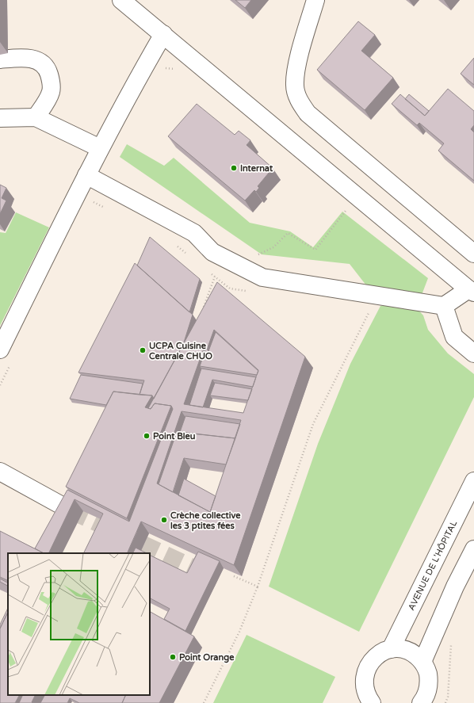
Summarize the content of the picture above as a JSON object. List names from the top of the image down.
{
  "streets": {
    "street": ["AVENUE DE L'HÔPITAL"]
  },
  "places": [
    "Internat",
    "UCPA Cuisine Centrale CHUO",
    "Point Bleu",
    "Crèche collective les 3 ptites fées",
    "Point Orange"
  ]
}
